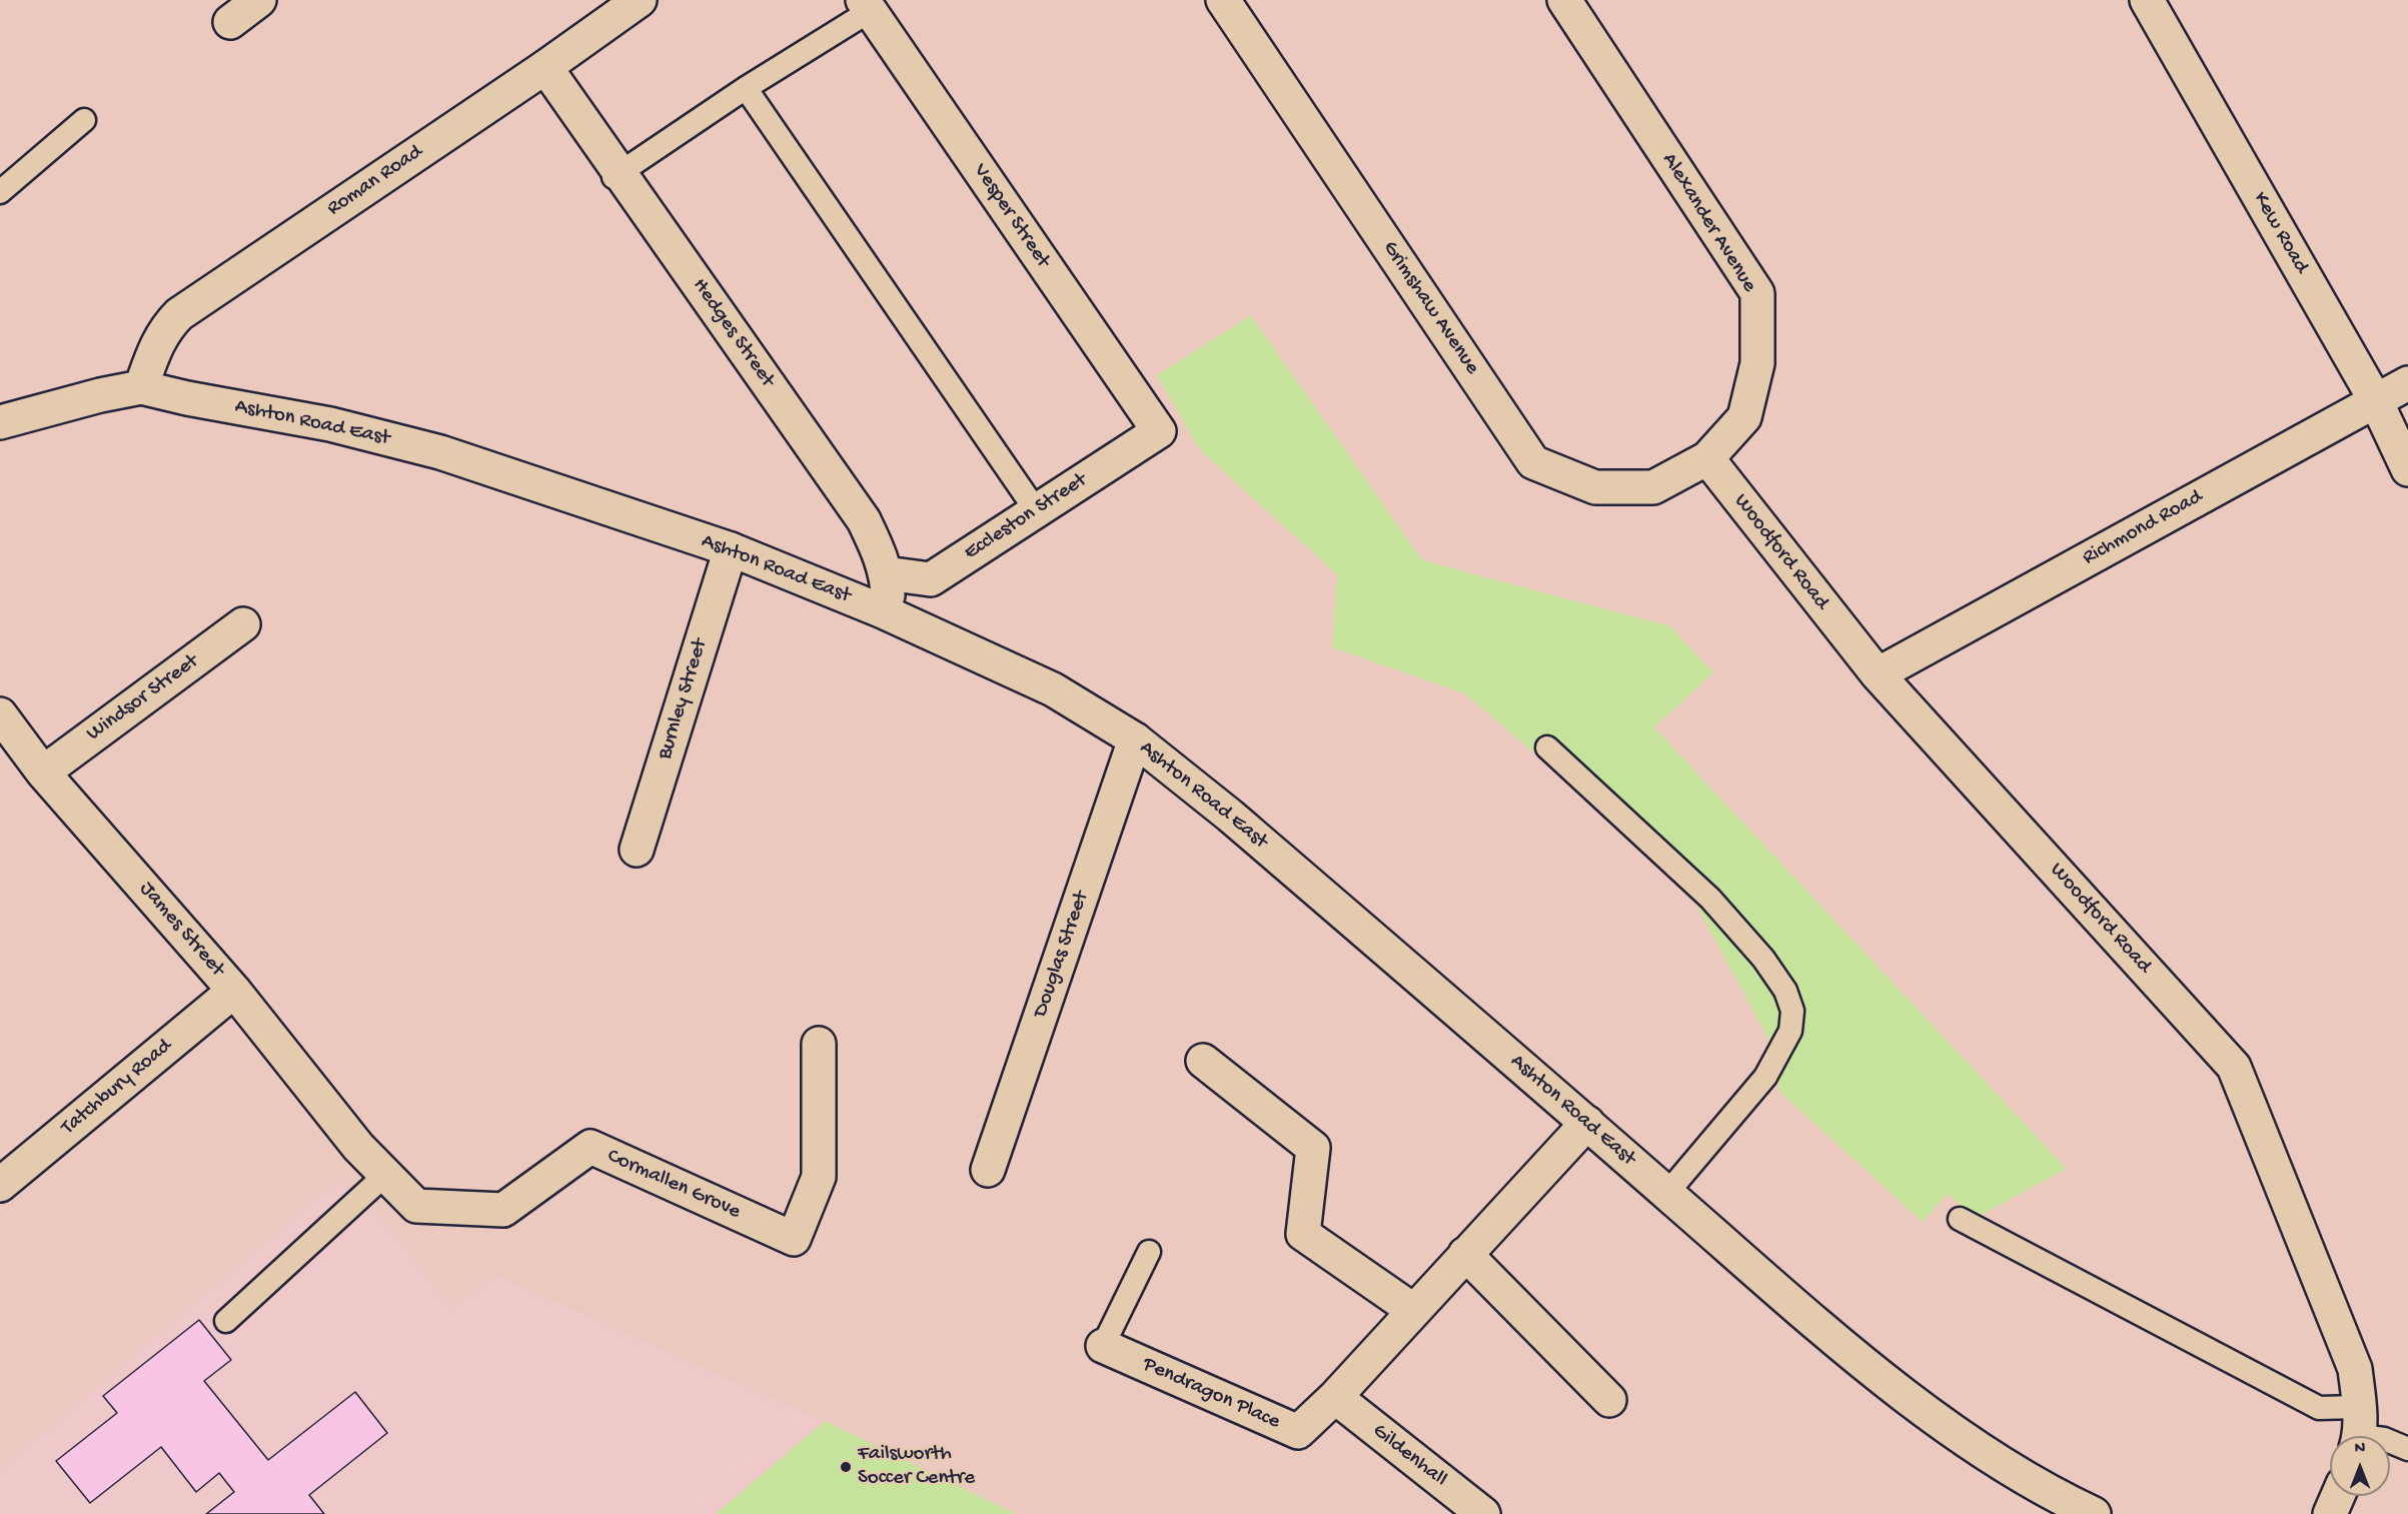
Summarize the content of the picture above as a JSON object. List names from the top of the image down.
{
  "streets": {
    "street": [
      "Roman Road",
      "Vesper Street",
      "Alexander Avenue",
      "Kew Road",
      "Grimshaw Avenue",
      "Hedges Street",
      "Ashton Road East",
      "Eccleston Street",
      "Richmond Road",
      "Woodford Road",
      "Windsor Street",
      "Burnley Street",
      "James Street",
      "Douglas Street",
      "Tatchbury Road",
      "Cormallen Grove",
      "Pendragon Place",
      "Gildenhall"
    ]
  },
  "crossings": [
    ["Roman Road", "Hedges Street"],
    ["Roman Road", "Ashton Road East"],
    ["Vesper Street", "Eccleston Street"],
    ["Alexander Avenue", "Grimshaw Avenue"],
    ["Alexander Avenue", "Woodford Road"],
    ["Kew Road", "Richmond Road"],
    ["Grimshaw Avenue", "Woodford Road"],
    ["Hedges Street", "Ashton Road East"],
    ["Hedges Street", "Eccleston Street"],
    ["Ashton Road East", "Burnley Street"],
    ["Ashton Road East", "Douglas Street"],
    ["Ashton Road East", "Pendragon Place"],
    ["Richmond Road", "Woodford Road"],
    ["Windsor Street", "James Street"],
    ["James Street", "Tatchbury Road"],
    ["James Street", "Cormallen Grove"],
    ["Pendragon Place", "Gildenhall"]
  ],
  "places": ["Failsworth Soccer Centre"],
  "north": "top"
}
